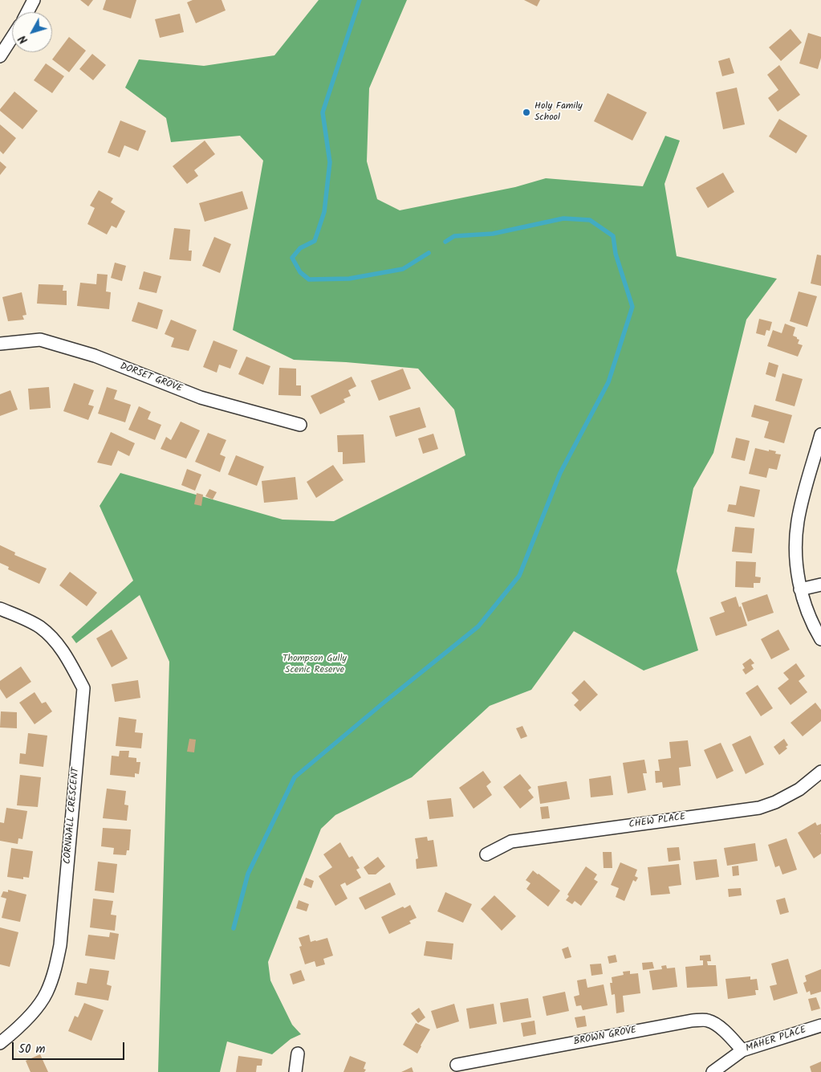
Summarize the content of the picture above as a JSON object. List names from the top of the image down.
{
  "streets": {
    "street": [
      "DORSET GROVE",
      "CORNWALL CRESCENT",
      "CHEW PLACE",
      "BROWN GROVE",
      "MAHER PLACE"
    ]
  },
  "crossings": [
    ["BROWN GROVE", "MAHER PLACE"]
  ],
  "parks": ["Thompson Gully Scenic Reserve"],
  "places": ["Holy Family School"],
  "scale_bar": "50 m",
  "north": "bottom left"
}
